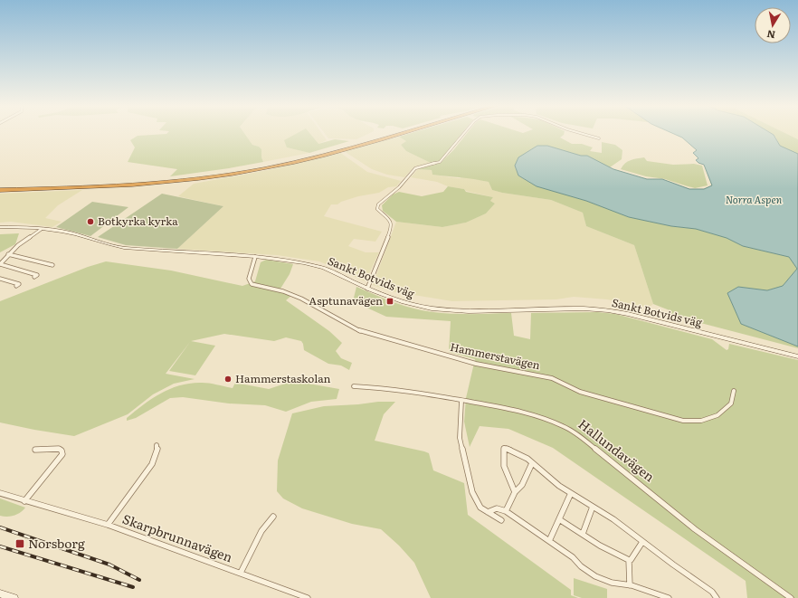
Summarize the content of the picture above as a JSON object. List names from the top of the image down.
{
  "streets": {
    "main road": ["Sankt Botvids väg"],
    "street": ["Hammerstavägen", "Hallundavägen", "Skarpbrunnavägen"]
  },
  "crossings": [
    ["Sankt Botvids väg", "Hammerstavägen"]
  ],
  "water": ["Norra Aspen"],
  "places": {
    "other": ["Botkyrka kyrka", "Hammerstaskolan"],
    "transit": ["Asptunavägen", "Norsborg"]
  },
  "north": "bottom"
}
